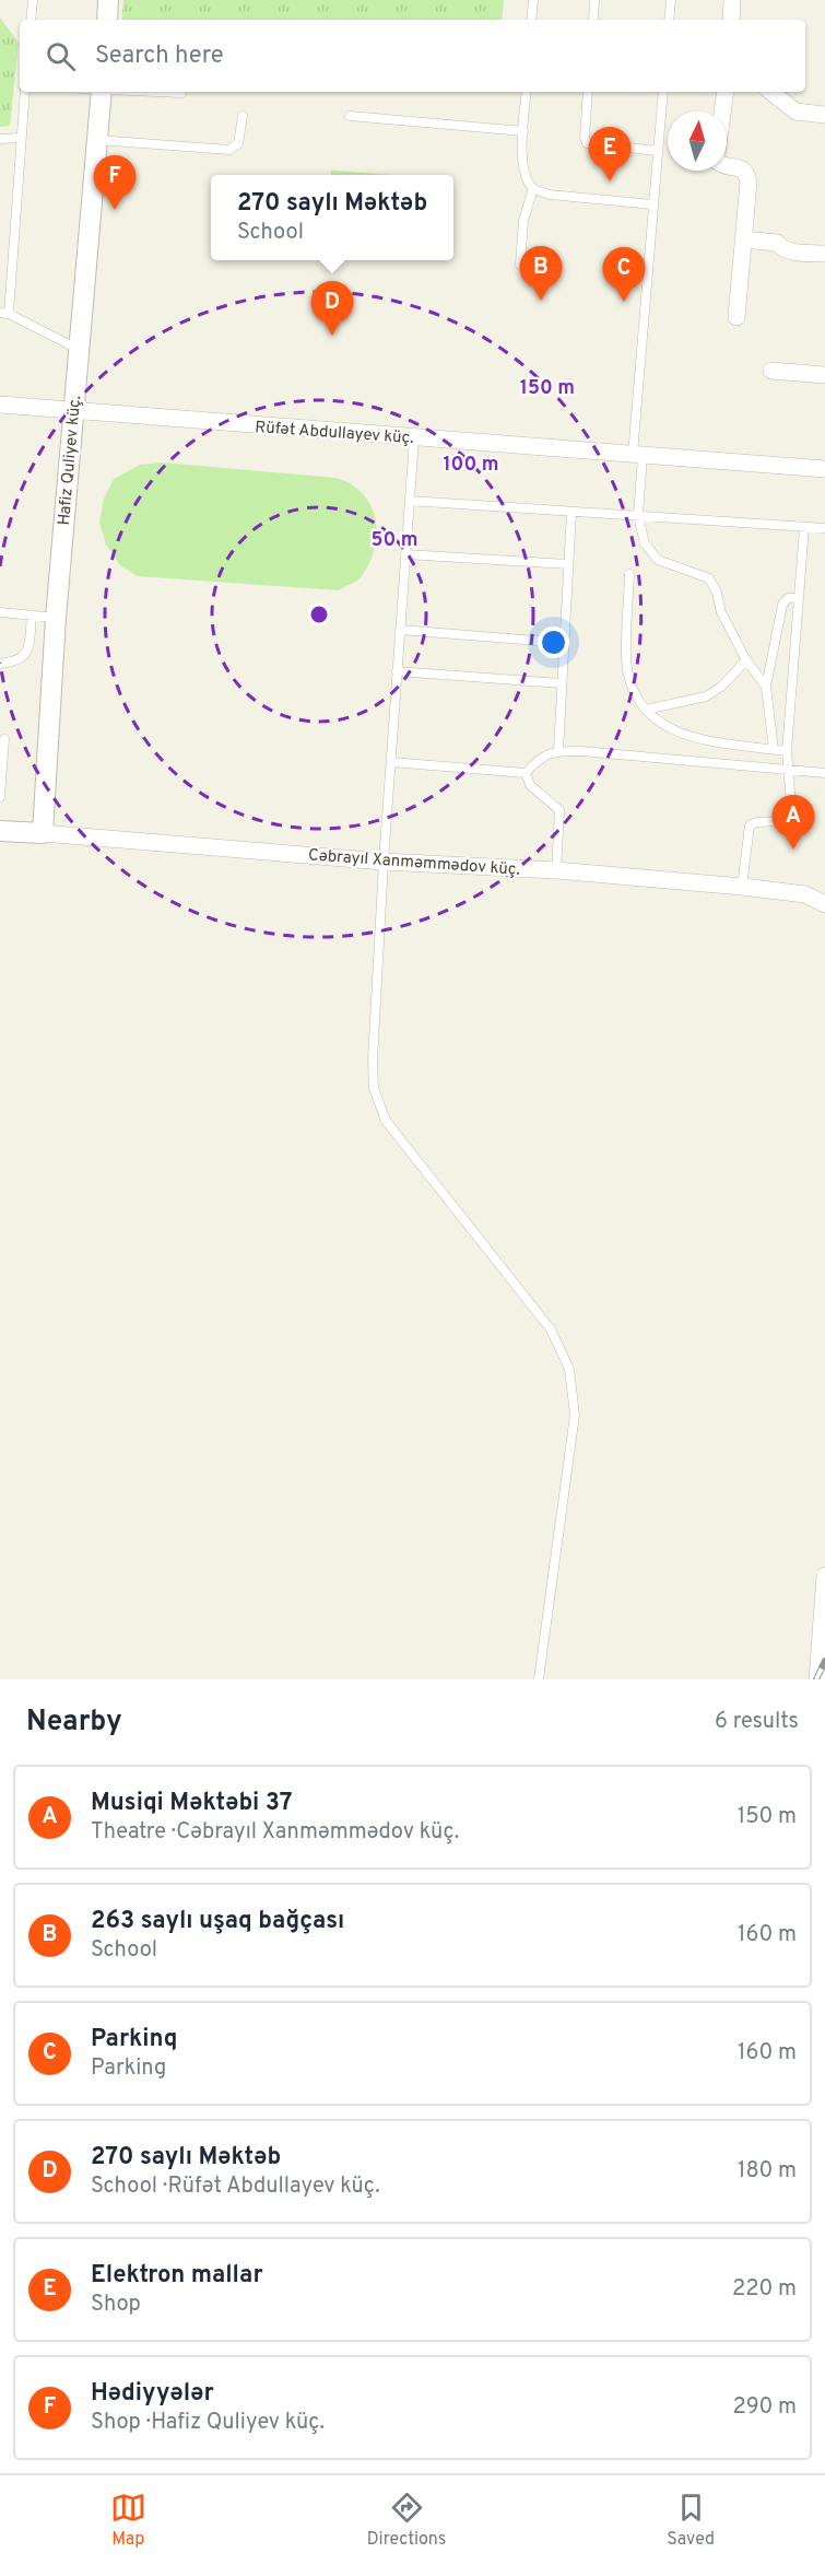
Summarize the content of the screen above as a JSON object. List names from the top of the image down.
{
  "streets": {
    "street": ["Rüfət Abdullayev küç.", "Hafiz Quliyev küç.", "Cəbrayıl Xanməmmədov küç."]
  },
  "crossings": [
    ["Rüfət Abdullayev küç.", "Hafiz Quliyev küç."],
    ["Hafiz Quliyev küç.", "Cəbrayıl Xanməmmədov küç."]
  ],
  "north": "top",
  "page": {
    "search": "Search here",
    "pins": [
      "E",
      "F",
      "B",
      "C",
      "D",
      "A"
    ],
    "popup": ["270 saylı Məktəb", "School"],
    "heading": ["Nearby", "6 results"],
    "list": [
      {
        "mark": "A",
        "name": "Musiqi Məktəbi 37",
        "note": "Theatre · Cəbrayıl Xanməmmədov küç.",
        "value": "150 m"
      },
      {
        "mark": "B",
        "name": "263 saylı uşaq bağçası",
        "note": "School",
        "value": "160 m"
      },
      {
        "mark": "C",
        "name": "Parkinq",
        "note": "Parking",
        "value": "160 m"
      },
      {
        "mark": "D",
        "name": "270 saylı Məktəb",
        "note": "School · Rüfət Abdullayev küç.",
        "value": "180 m"
      },
      {
        "mark": "E",
        "name": "Elektron mallar",
        "note": "Shop",
        "value": "220 m"
      },
      {
        "mark": "F",
        "name": "Hədiyyələr",
        "note": "Shop · Hafiz Quliyev küç.",
        "value": "290 m"
      }
    ],
    "nav": ["Map", "Directions", "Saved"]
  },
  "rings": ["150 m", "100 m", "50 m"]
}
